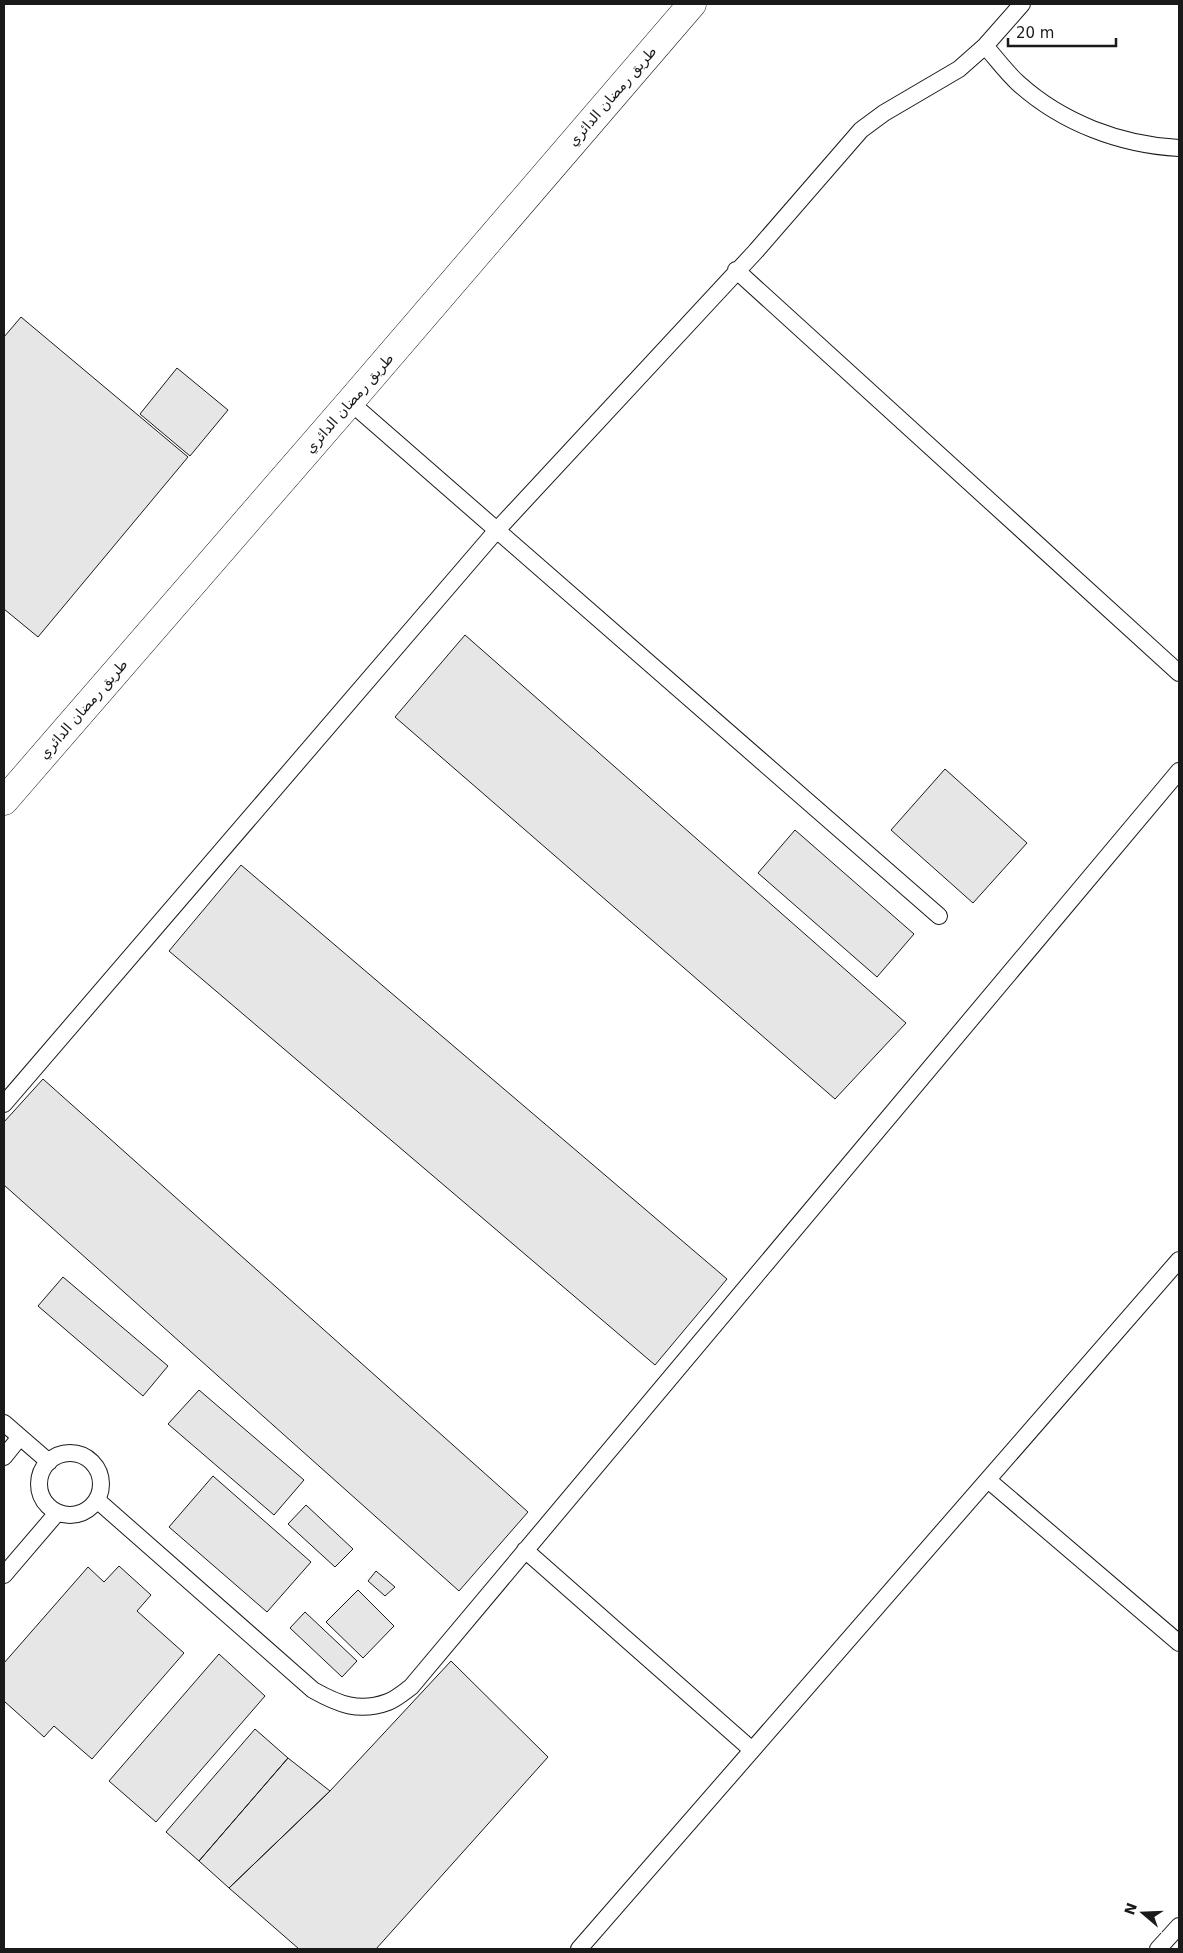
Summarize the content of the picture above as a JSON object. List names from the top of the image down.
{
  "streets": {
    "street": ["طريق رمضان الدائري"]
  },
  "scale_bar": "20 m",
  "north": "left"
}
